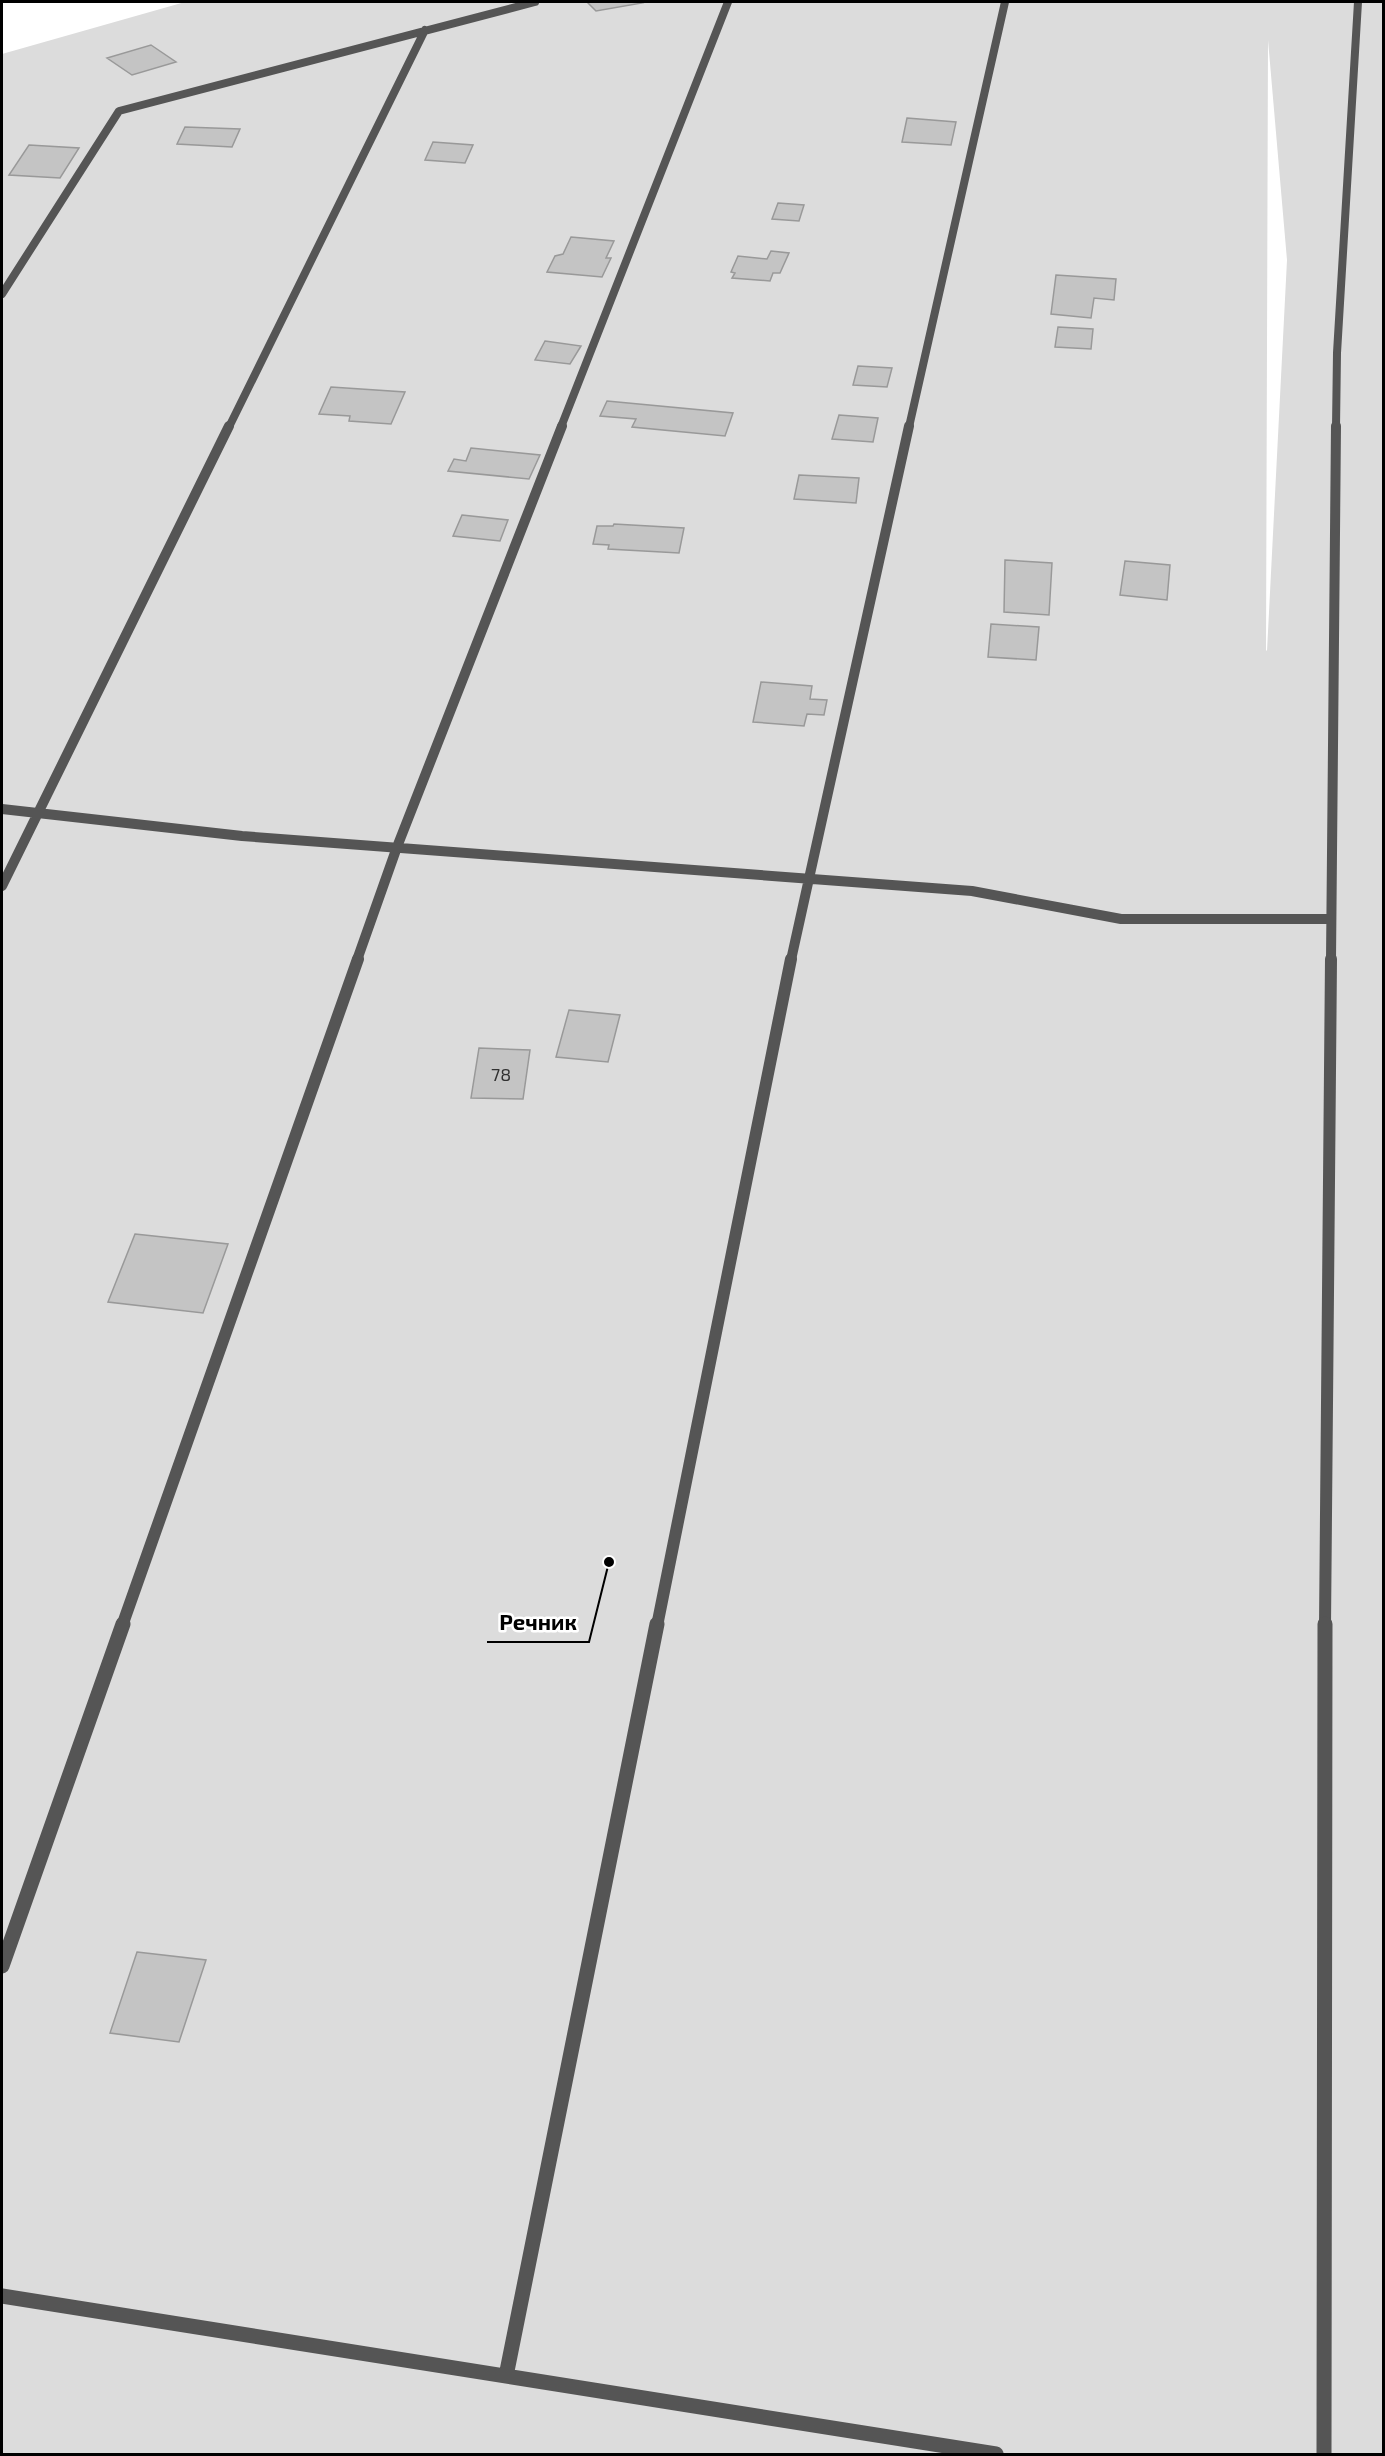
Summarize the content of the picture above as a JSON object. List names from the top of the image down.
{
  "places": ["Речник"],
  "house_numbers": ["78"]
}
